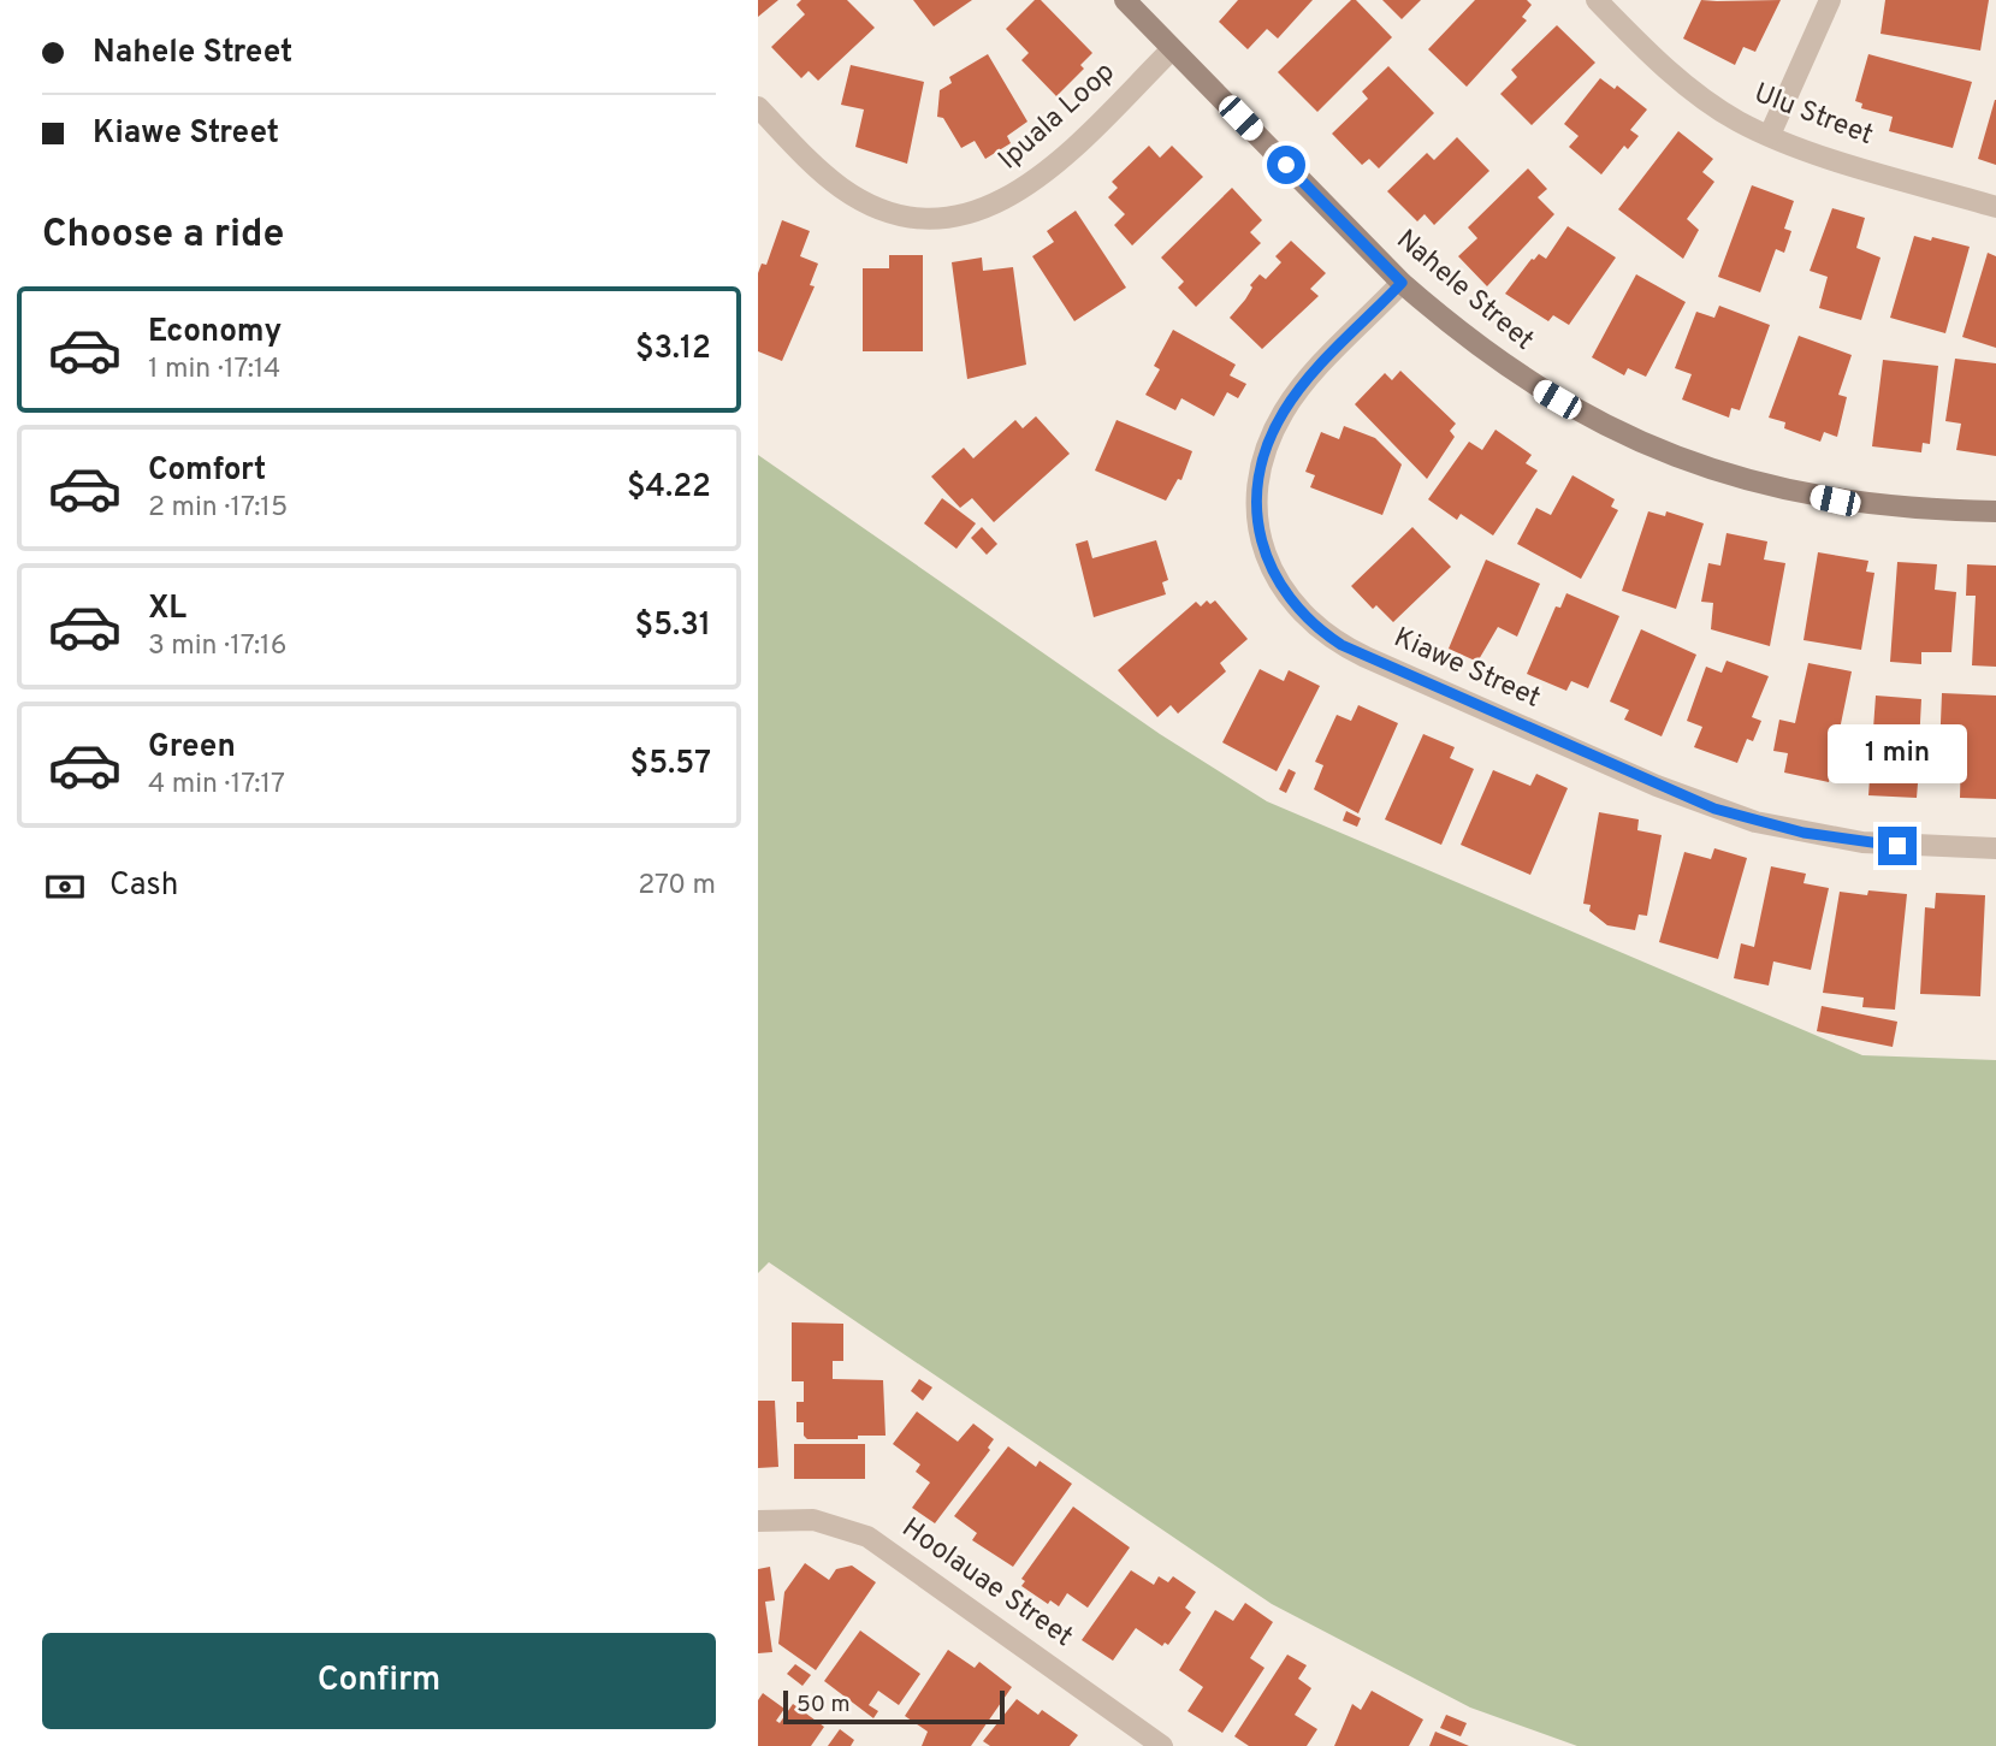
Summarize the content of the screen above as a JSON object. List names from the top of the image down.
{
  "streets": {
    "street": [
      "Ulu Street",
      "Ipuala Loop",
      "Nahele Street",
      "Kiawe Street",
      "Hoolauae Street"
    ]
  },
  "crossings": [
    ["Ipuala Loop", "Nahele Street"],
    ["Nahele Street", "Kiawe Street"]
  ],
  "scale_bar": "50 m",
  "page": {
    "banner": ["Nahele Street", "Kiawe Street"],
    "heading": "Choose a ride",
    "list": [
      {
        "name": "Economy",
        "note": "1 min · 17:14",
        "value": "$3.12"
      },
      {
        "name": "Comfort",
        "note": "2 min · 17:15",
        "value": "$4.22"
      },
      {
        "name": "XL",
        "note": "3 min · 17:16",
        "value": "$5.31"
      },
      {
        "name": "Green",
        "note": "4 min · 17:17",
        "value": "$5.57"
      }
    ],
    "bubble": "1 min",
    "pay": ["Cash", "270 m"],
    "buttons": "Confirm",
    "scale": "50 m"
  }
}
